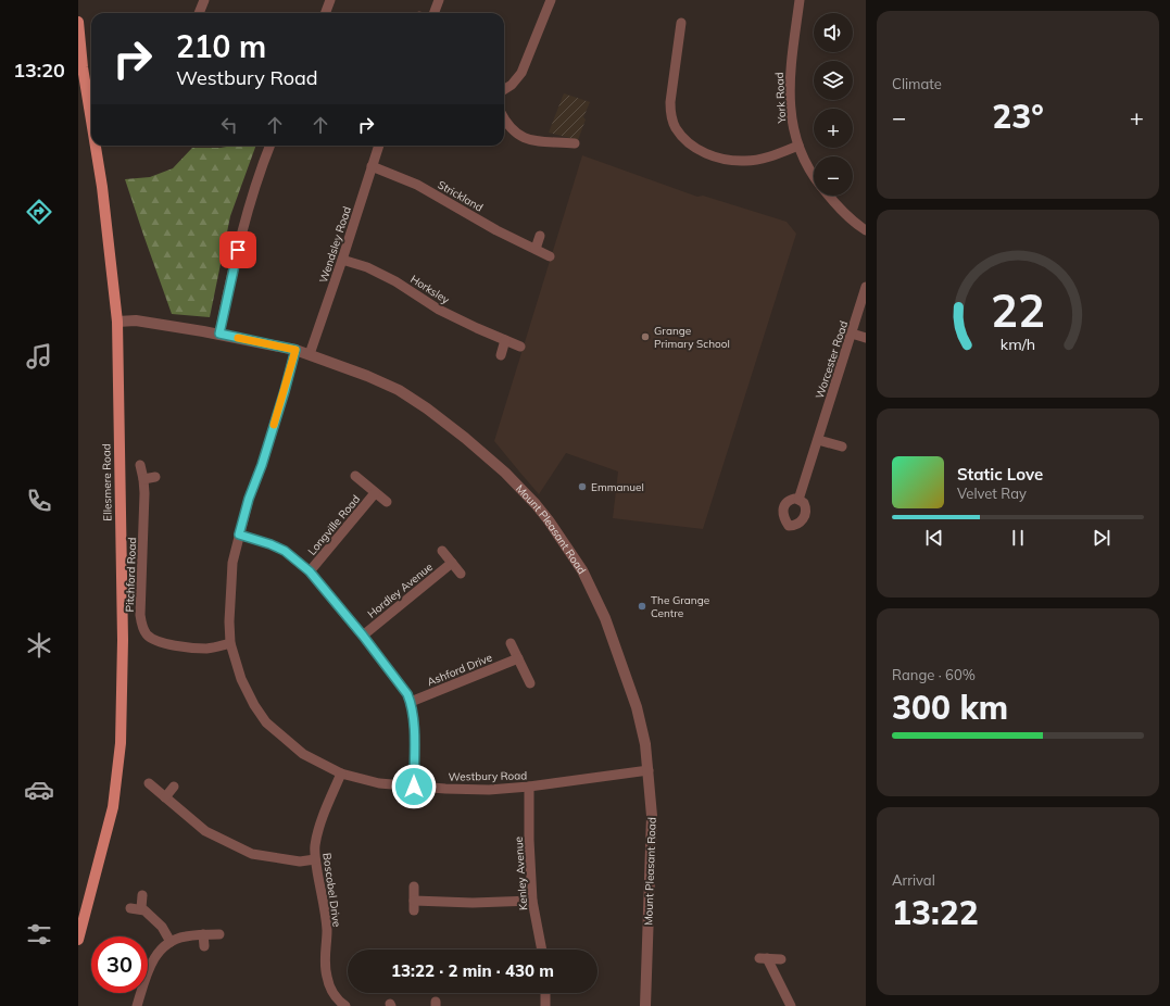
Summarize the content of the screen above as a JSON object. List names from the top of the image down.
{
  "streets": {
    "main road": ["Ellesmere Road"],
    "street": [
      "York Road",
      "Strickland",
      "Wendsley Road",
      "Horksley",
      "Worcester Road",
      "Longville Road",
      "Mount Pleasant Road",
      "Pitchford Road",
      "Hordley Avenue",
      "Ashford Drive",
      "Westbury Road",
      "Kenley Avenue",
      "Boscobel Drive"
    ]
  },
  "crossings": [
    ["Strickland", "Wendsley Road"],
    ["Wendsley Road", "Horksley"],
    ["Wendsley Road", "Mount Pleasant Road"],
    ["Ellesmere Road", "Mount Pleasant Road"],
    ["Mount Pleasant Road", "Westbury Road"],
    ["Pitchford Road", "Westbury Road"],
    ["Westbury Road", "Kenley Avenue"],
    ["Westbury Road", "Boscobel Drive"]
  ],
  "places": ["Grange Primary School", "Emmanuel", "The Grange Centre"],
  "page": {
    "tabs": "13:20",
    "tile": [
      "Climate",
      ["Range · 60%", "300 km"],
      ["Arrival", "13:22"]
    ],
    "map_buttons": ["+", "−"],
    "turn": ["210 m", "Westbury Road"],
    "heat": ["−", "23°", "+"],
    "song": ["Static Love", "Velvet Ray"],
    "limit": "30",
    "trip": "13:22 · 2 min · 430 m",
    "gauge": ["22", "km/h"]
  }
}
